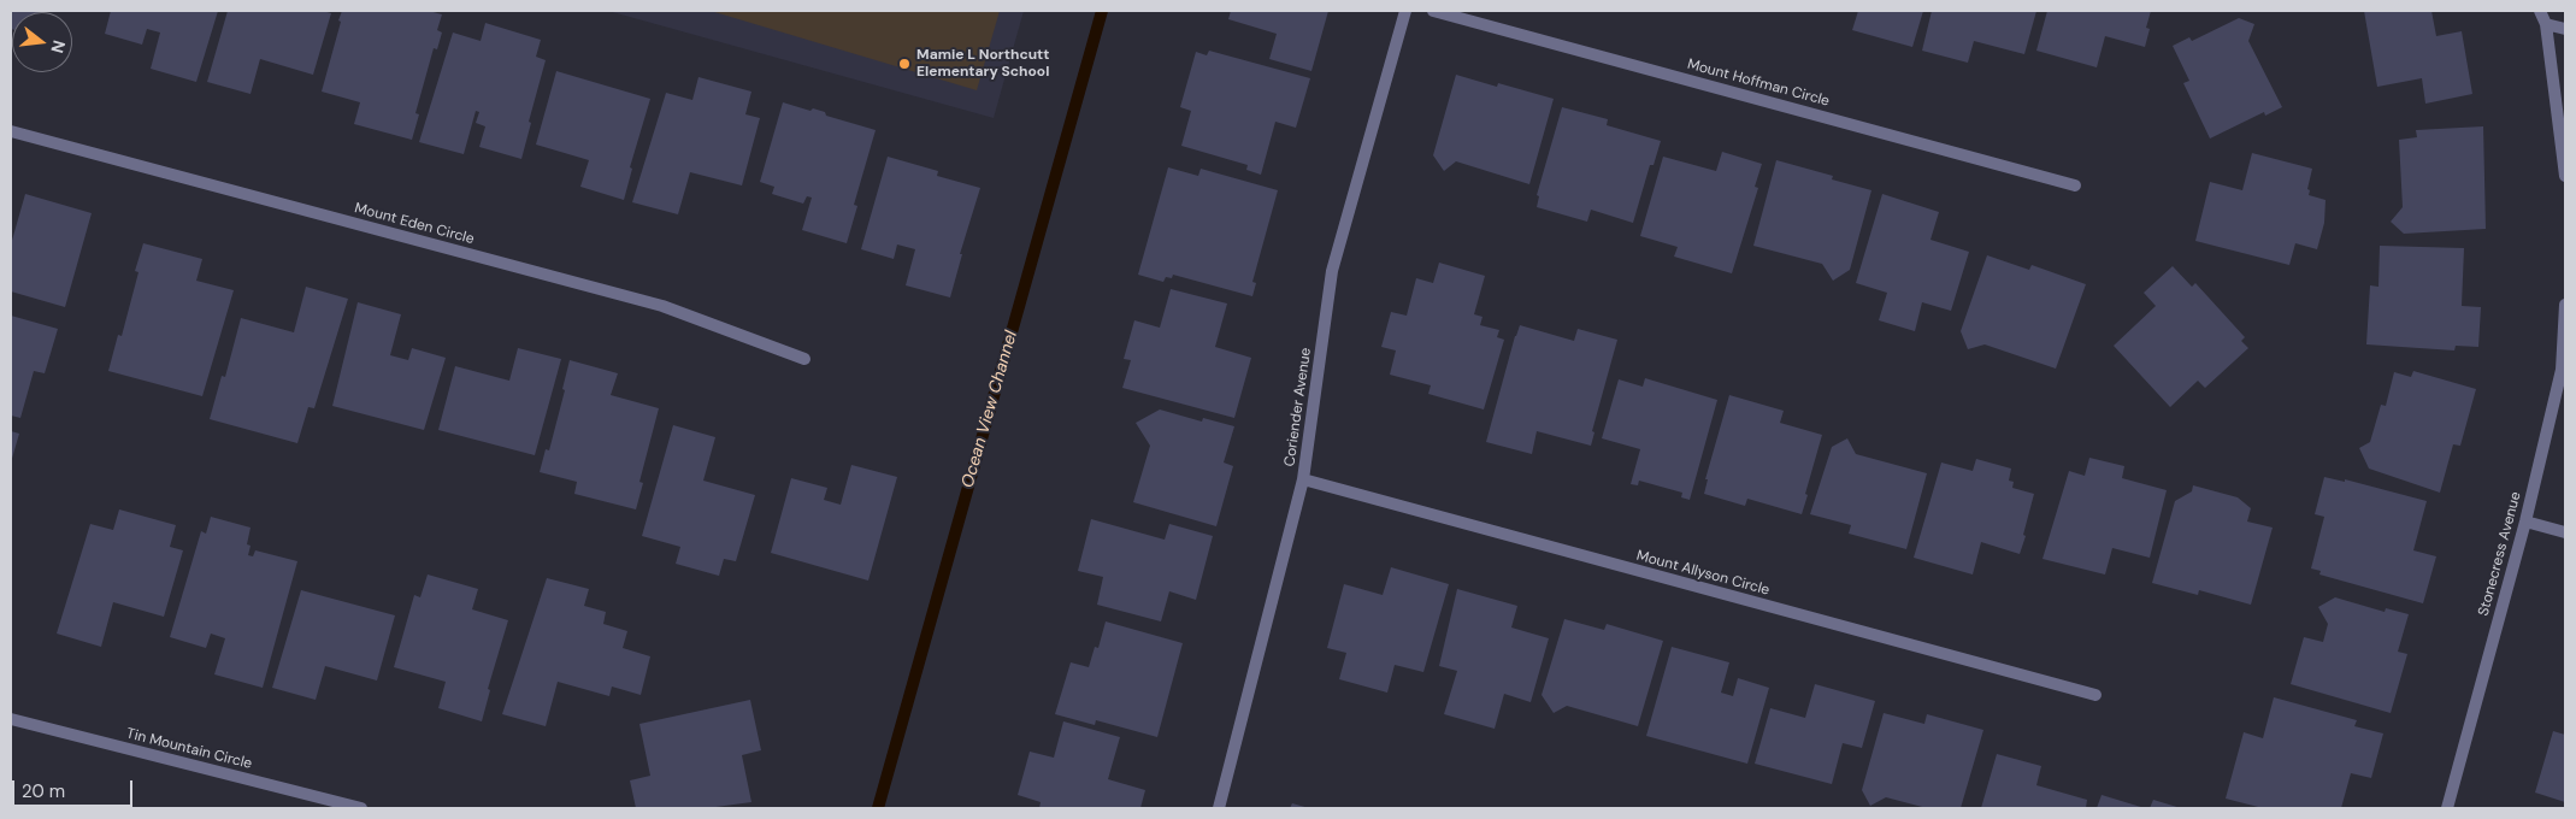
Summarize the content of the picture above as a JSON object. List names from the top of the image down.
{
  "streets": {
    "street": [
      "Mount Hoffman Circle",
      "Mount Eden Circle",
      "Coriender Avenue",
      "Stonecress Avenue",
      "Mount Allyson Circle",
      "Tin Mountain Circle"
    ]
  },
  "crossings": [
    ["Coriender Avenue", "Mount Allyson Circle"]
  ],
  "water": ["Ocean View Channel"],
  "places": ["Mamie L Northcutt Elementary School"],
  "scale_bar": "20 m",
  "north": "right"
}
